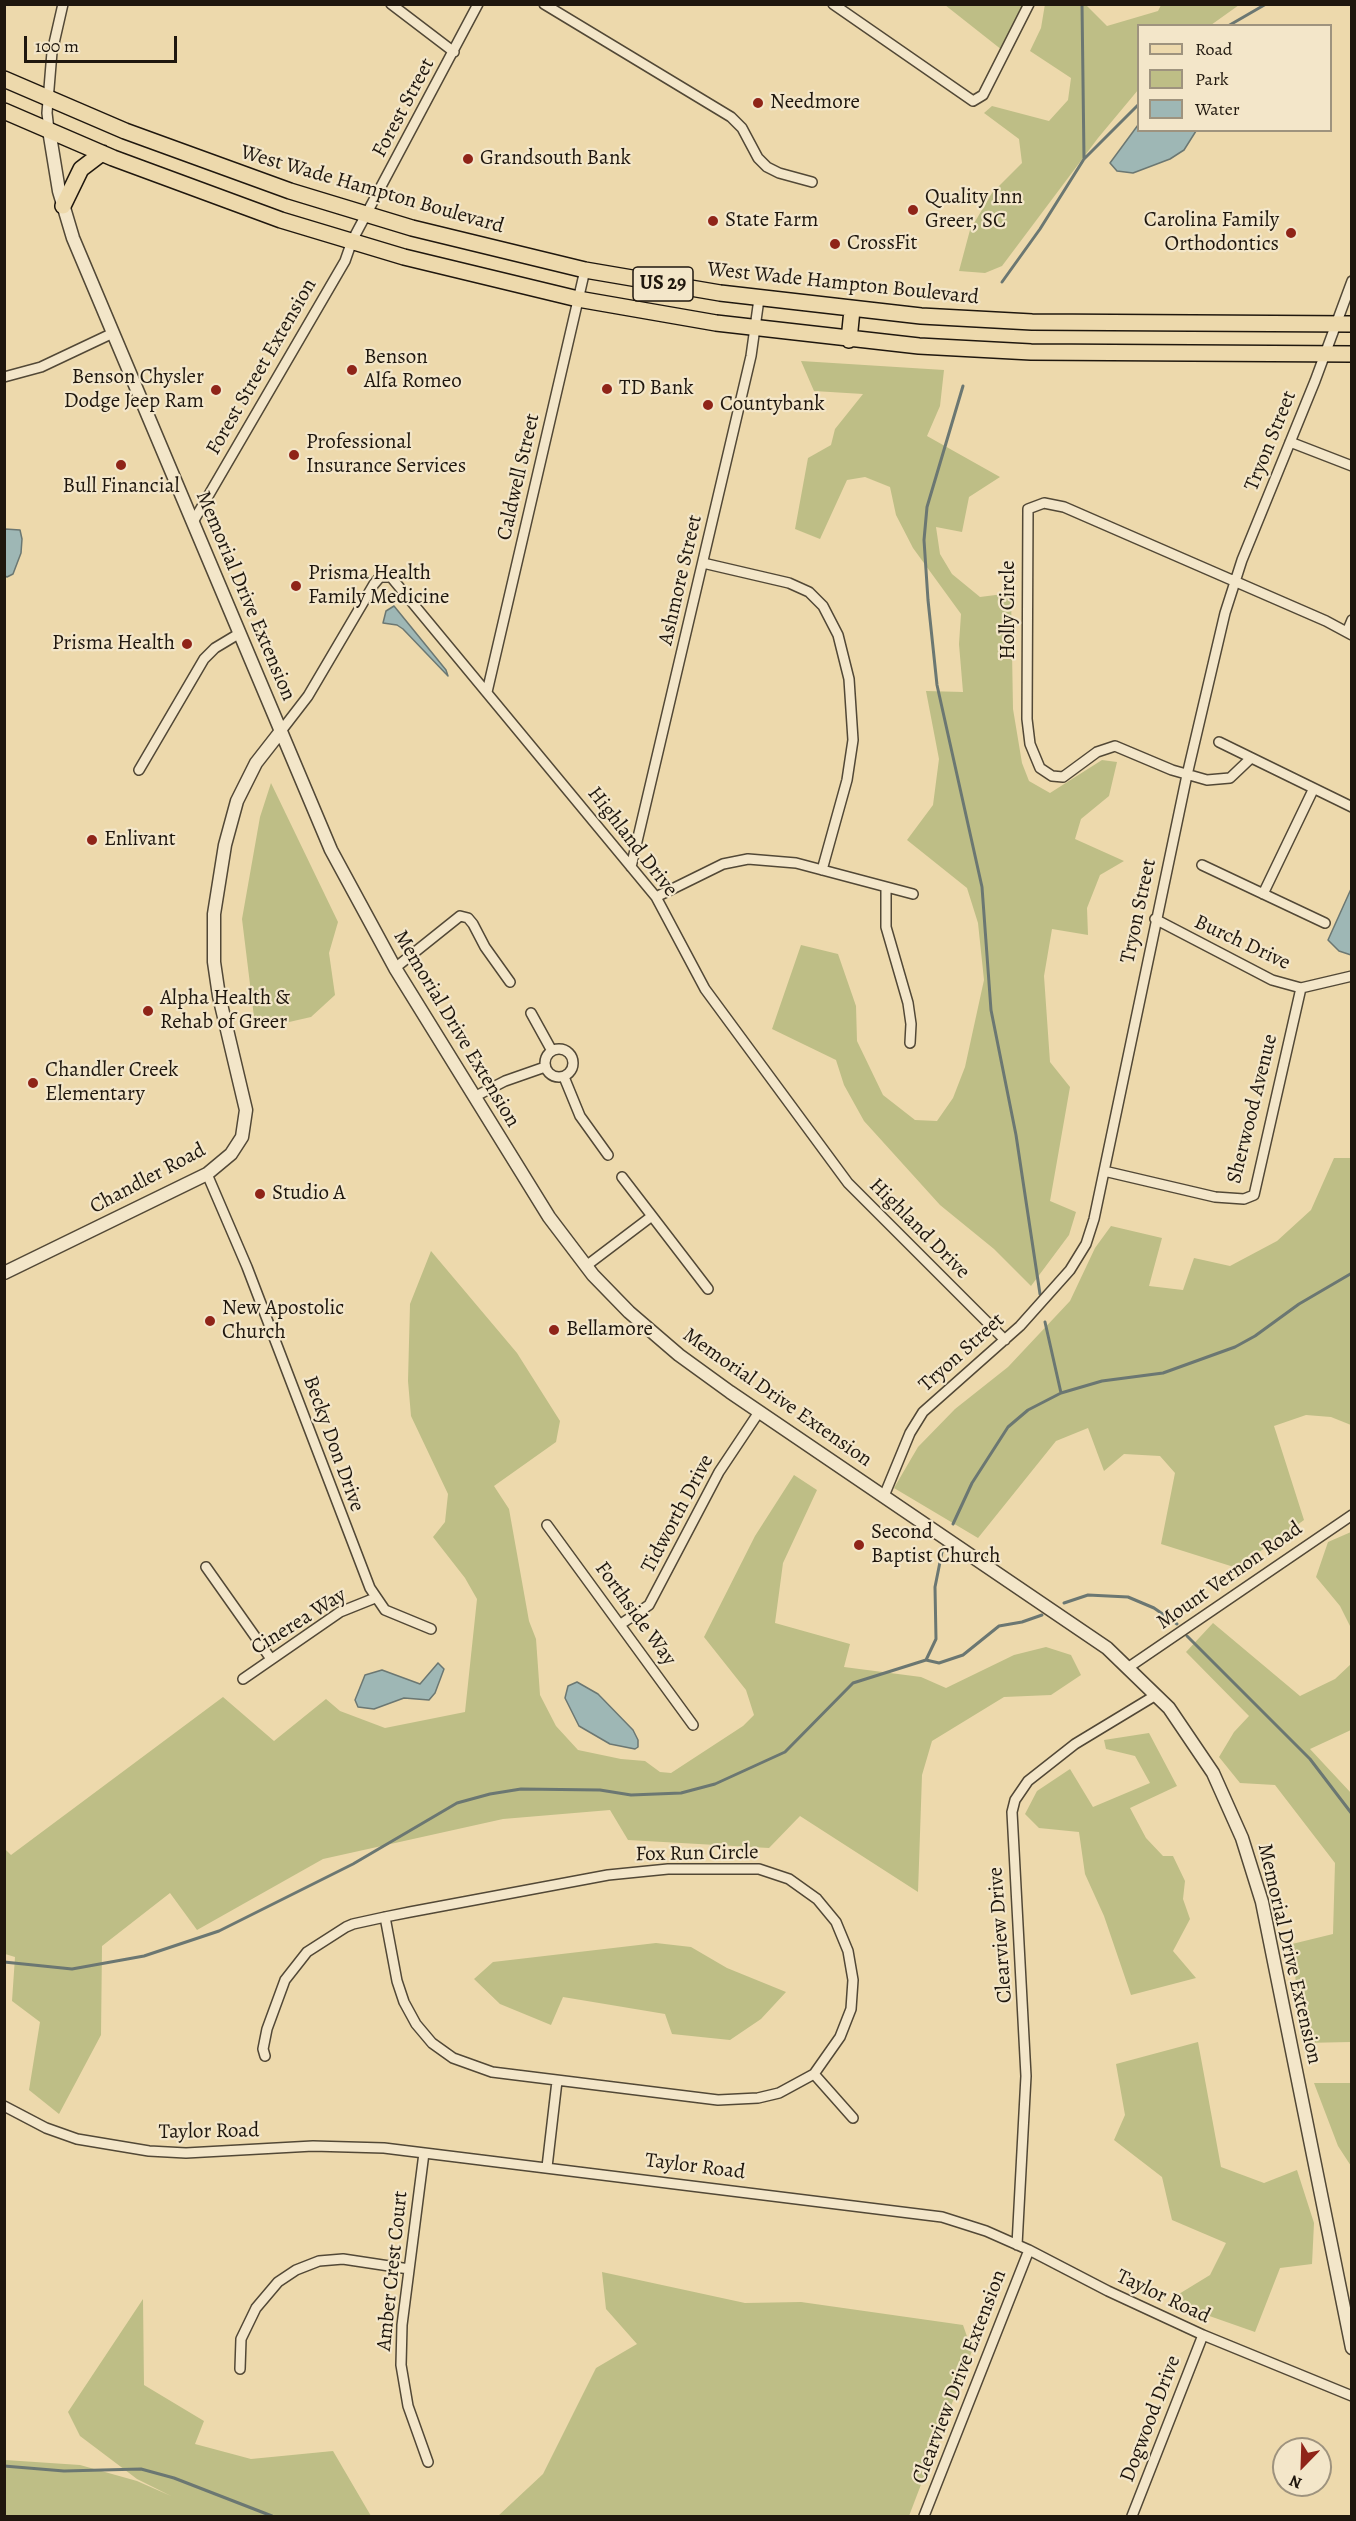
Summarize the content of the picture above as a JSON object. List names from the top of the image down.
{
  "streets": {
    "main road": ["West Wade Hampton Boulevard", "US 29"],
    "street": [
      "Forest Street",
      "Forest Street Extension",
      "Tryon Street",
      "Caldwell Street",
      "Ashmore Street",
      "Memorial Drive Extension",
      "Holly Circle",
      "Highland Drive",
      "Burch Drive",
      "Sherwood Avenue",
      "Chandler Road",
      "Becky Don Drive",
      "Tidworth Drive",
      "Mount Vernon Road",
      "Forthside Way",
      "Cinerea Way",
      "Fox Run Circle",
      "Clearview Drive",
      "Taylor Road",
      "Amber Crest Court",
      "Clearview Drive Extension",
      "Dogwood Drive"
    ]
  },
  "crossings": [
    ["Forest Street", "West Wade Hampton Boulevard"],
    ["Forest Street", "Forest Street Extension"],
    ["West Wade Hampton Boulevard", "Forest Street Extension"],
    ["West Wade Hampton Boulevard", "Tryon Street"],
    ["West Wade Hampton Boulevard", "Caldwell Street"],
    ["West Wade Hampton Boulevard", "Ashmore Street"],
    ["West Wade Hampton Boulevard", "Memorial Drive Extension"],
    ["Forest Street Extension", "Memorial Drive Extension"],
    ["Tryon Street", "Memorial Drive Extension"],
    ["Tryon Street", "Holly Circle"],
    ["Tryon Street", "Highland Drive"],
    ["Tryon Street", "Burch Drive"],
    ["Tryon Street", "Sherwood Avenue"],
    ["Caldwell Street", "Highland Drive"],
    ["Ashmore Street", "Highland Drive"],
    ["Memorial Drive Extension", "Highland Drive"],
    ["Memorial Drive Extension", "Chandler Road"],
    ["Memorial Drive Extension", "Tidworth Drive"],
    ["Memorial Drive Extension", "Mount Vernon Road"],
    ["Memorial Drive Extension", "Clearview Drive"],
    ["Highland Drive", "Chandler Road"],
    ["Burch Drive", "Sherwood Avenue"],
    ["Chandler Road", "Becky Don Drive"],
    ["Becky Don Drive", "Cinerea Way"],
    ["Tidworth Drive", "Forthside Way"],
    ["Clearview Drive", "Taylor Road"],
    ["Taylor Road", "Amber Crest Court"],
    ["Taylor Road", "Clearview Drive Extension"],
    ["Taylor Road", "Dogwood Drive"]
  ],
  "places": [
    "Needmore",
    "Grandsouth Bank",
    "Quality Inn Greer, SC",
    "State Farm",
    "Carolina Family Orthodontics",
    "CrossFit",
    "Benson Alfa Romeo",
    "TD Bank",
    "Benson Chysler Dodge Jeep Ram",
    "Countybank",
    "Professional Insurance Services",
    "Bull Financial",
    "Prisma Health Family Medicine",
    "Prisma Health",
    "Enlivant",
    "Alpha Health & Rehab of Greer",
    "Chandler Creek Elementary",
    "Studio A",
    "New Apostolic Church",
    "Bellamore",
    "Second Baptist Church"
  ],
  "legend": ["Road", "Park", "Water"],
  "scale_bar": "100 m",
  "north": "bottom left"
}
